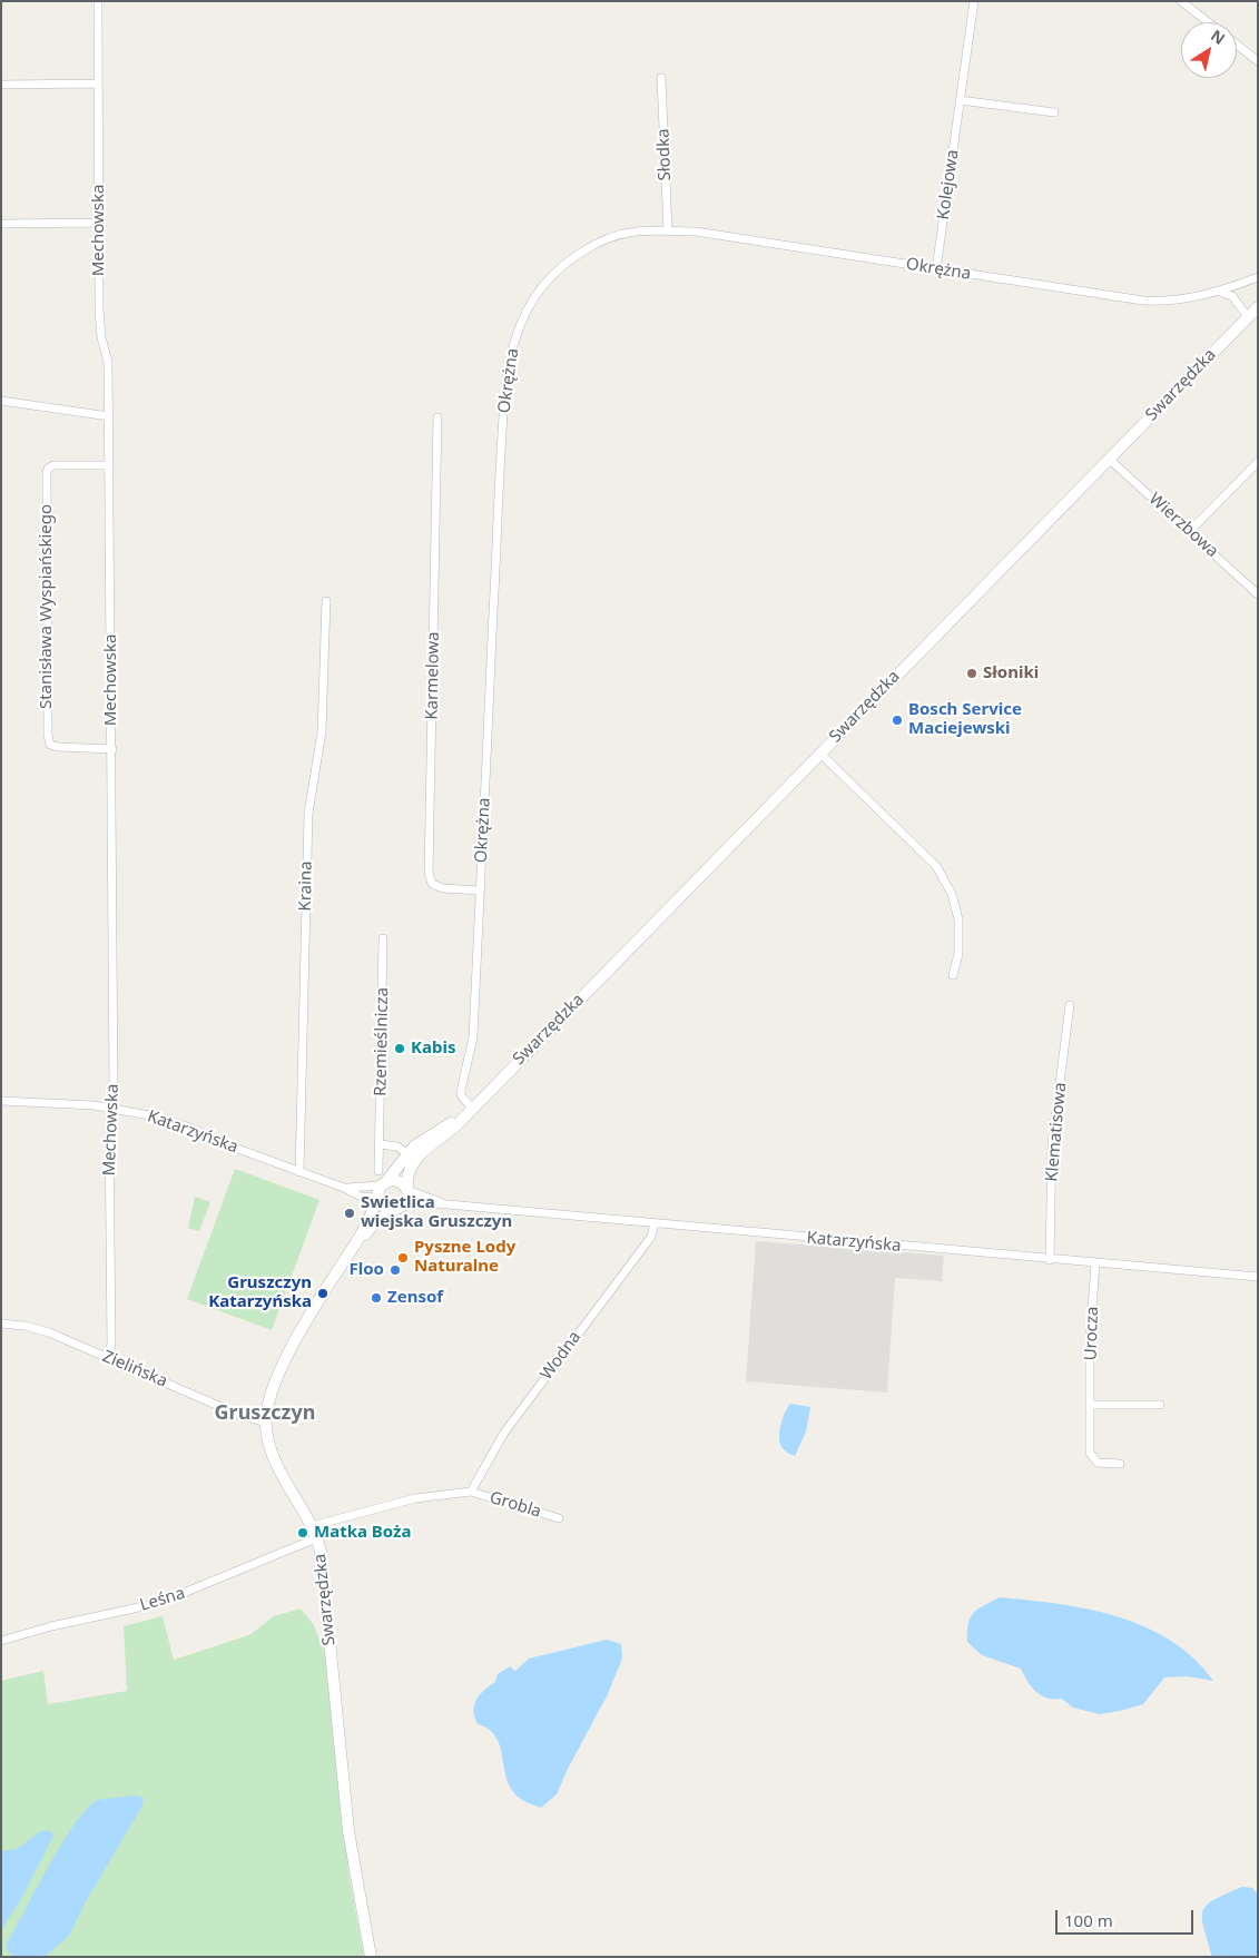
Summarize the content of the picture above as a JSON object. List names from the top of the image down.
{
  "streets": {
    "street": [
      "Słodka",
      "Kolejowa",
      "Mechowska",
      "Okrężna",
      "Swarzędzka",
      "Wierzbowa",
      "Stanisława Wyspiańskiego",
      "Karmelowa",
      "Kraina",
      "Rzemieślnicza",
      "Katarzyńska",
      "Klematisowa",
      "Urocza",
      "Wodna",
      "Zielińska",
      "Grobla",
      "Leśna"
    ]
  },
  "crossings": [
    ["Słodka", "Okrężna"],
    ["Kolejowa", "Okrężna"],
    ["Mechowska", "Stanisława Wyspiańskiego"],
    ["Mechowska", "Katarzyńska"],
    ["Mechowska", "Zielińska"],
    ["Okrężna", "Swarzędzka"],
    ["Okrężna", "Karmelowa"],
    ["Swarzędzka", "Wierzbowa"],
    ["Swarzędzka", "Katarzyńska"],
    ["Swarzędzka", "Zielińska"],
    ["Swarzędzka", "Leśna"],
    ["Kraina", "Katarzyńska"],
    ["Katarzyńska", "Klematisowa"],
    ["Katarzyńska", "Urocza"],
    ["Katarzyńska", "Wodna"],
    ["Wodna", "Grobla"]
  ],
  "districts": ["Gruszczyn"],
  "places": [
    "Słoniki",
    "Bosch Service Maciejewski",
    "Kabis",
    "Swietlica wiejska Gruszczyn",
    "Pyszne Lody Naturalne",
    "Floo",
    "Gruszczyn Katarzyńska",
    "Zensof",
    "Matka Boża"
  ],
  "scale_bar": "100 m",
  "north": "top right"
}
